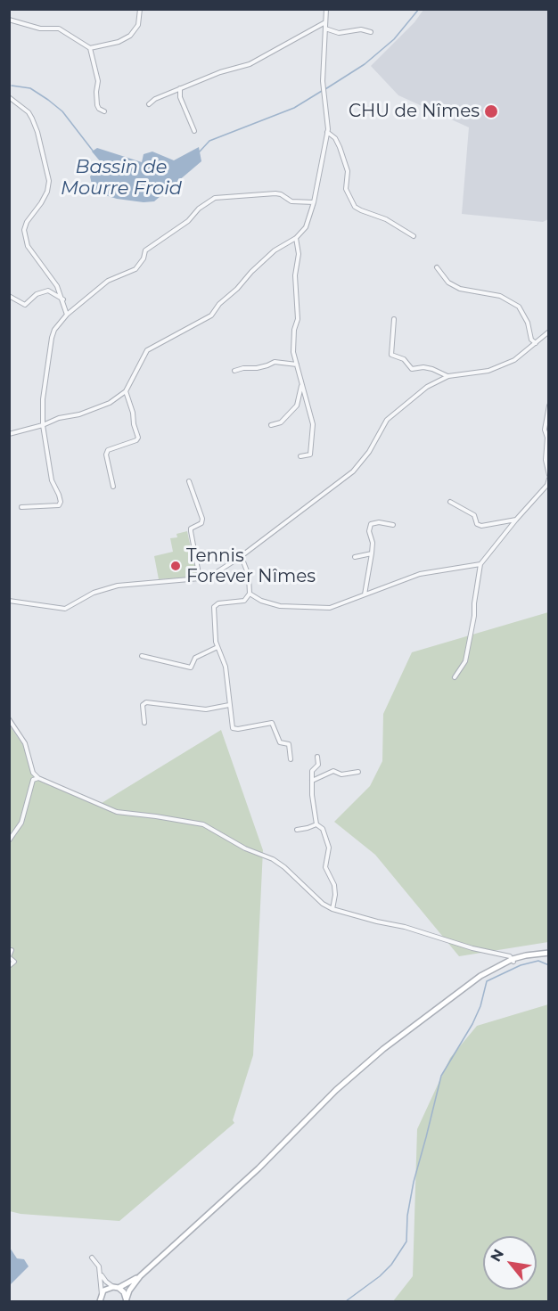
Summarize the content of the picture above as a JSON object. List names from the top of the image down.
{
  "water": ["Bassin de Mourre Froid"],
  "places": ["CHU de Nîmes", "Tennis Forever Nîmes"],
  "north": "top left"
}
